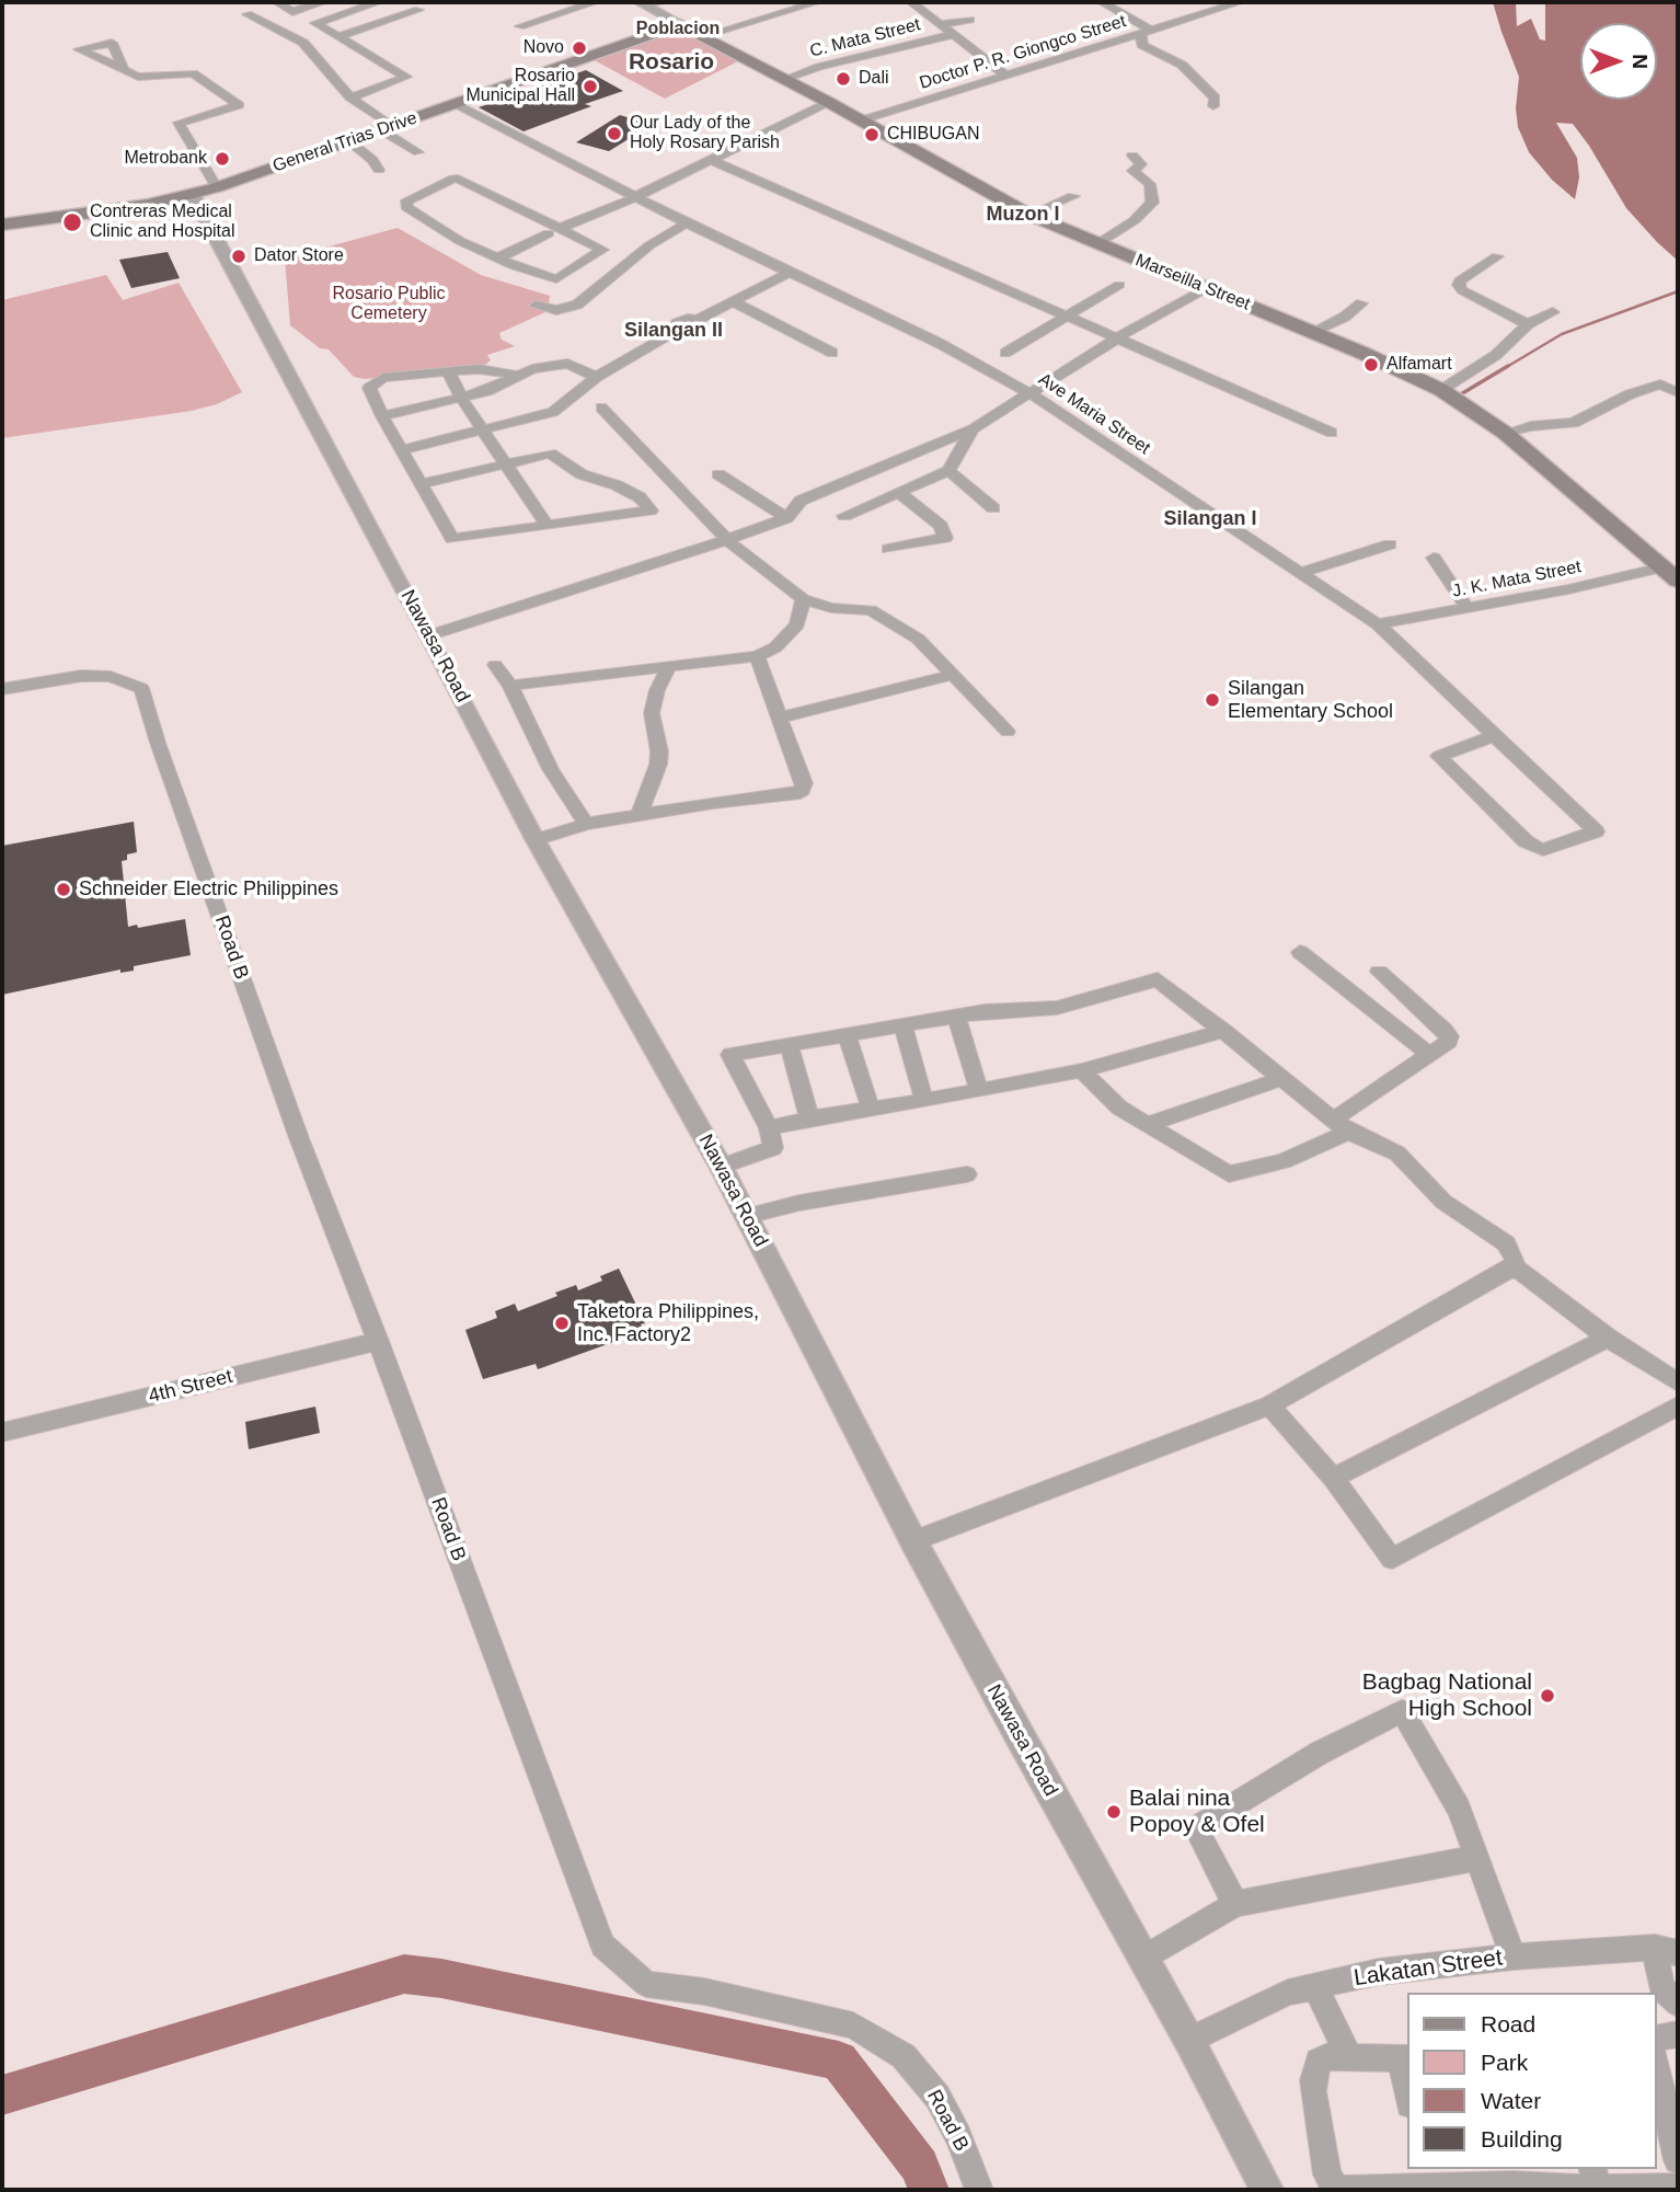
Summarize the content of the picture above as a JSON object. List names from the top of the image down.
{
  "streets": {
    "main road": ["General Trias Drive", "Marseilla Street"],
    "street": [
      "C. Mata Street",
      "Doctor P. R. Giongco Street",
      "Ave Maria Street",
      "J. K. Mata Street",
      "Nawasa Road",
      "Road B",
      "4th Street",
      "Lakatan Street"
    ]
  },
  "crossings": [
    ["C. Mata Street", "Marseilla Street"],
    ["Doctor P. R. Giongco Street", "Marseilla Street"],
    ["General Trias Drive", "Marseilla Street"],
    ["General Trias Drive", "Ave Maria Street"],
    ["General Trias Drive", "Nawasa Road"],
    ["Marseilla Street", "J. K. Mata Street"],
    ["Ave Maria Street", "J. K. Mata Street"],
    ["Nawasa Road", "Lakatan Street"],
    ["Road B", "4th Street"]
  ],
  "districts": [
    "Poblacion",
    "Rosario",
    "Muzon I",
    "Silangan II",
    "Silangan I"
  ],
  "parks": ["Rosario Public Cemetery"],
  "places": [
    "Novo",
    "Dali",
    "Rosario Municipal Hall",
    "Our Lady of the Holy Rosary Parish",
    "CHIBUGAN",
    "Metrobank",
    "Contreras Medical Clinic and Hospital",
    "Dator Store",
    "Alfamart",
    "Silangan Elementary School",
    "Schneider Electric Philippines",
    "Taketora Philippines, Inc. Factory2",
    "Bagbag National High School",
    "Balai nina Popoy & Ofel"
  ],
  "legend": [
    "Road",
    "Park",
    "Water",
    "Building"
  ],
  "north": "right"
}
